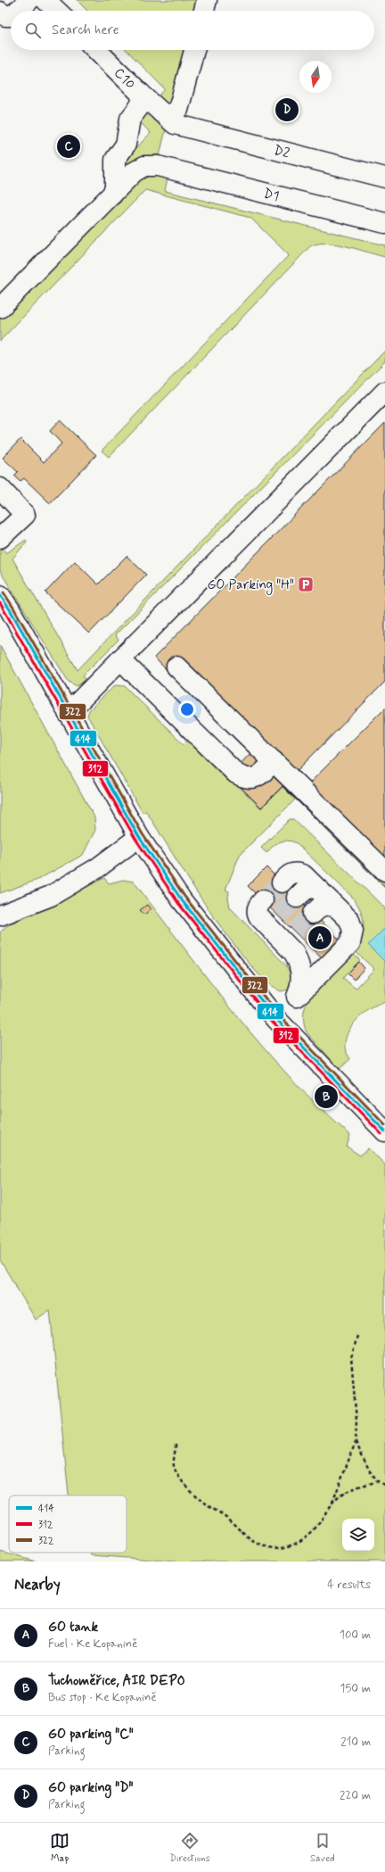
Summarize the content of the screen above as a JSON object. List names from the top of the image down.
{
  "streets": {
    "street": ["C10", "D2", "D1"]
  },
  "crossings": [
    ["C10", "D2"]
  ],
  "places": {
    "parking": ["GO Parking \"H\""]
  },
  "lines": ["transit line 322", "transit line 414", "transit line 312"],
  "legend": ["414", "312", "322"],
  "north": "bottom",
  "page": {
    "search": "Search here",
    "pins": [
      "D",
      "C",
      "A",
      "B"
    ],
    "heading": ["Nearby", "4 results"],
    "list": [
      {
        "mark": "A",
        "name": "GO tank",
        "note": "Fuel · Ke Kopanině",
        "value": "100 m"
      },
      {
        "mark": "B",
        "name": "Tuchoměřice, AIR DEPO",
        "note": "Bus stop · Ke Kopanině",
        "value": "150 m"
      },
      {
        "mark": "C",
        "name": "GO parking \"C\"",
        "note": "Parking",
        "value": "210 m"
      },
      {
        "mark": "D",
        "name": "GO parking \"D\"",
        "note": "Parking",
        "value": "220 m"
      }
    ],
    "nav": ["Map", "Directions", "Saved"]
  }
}
